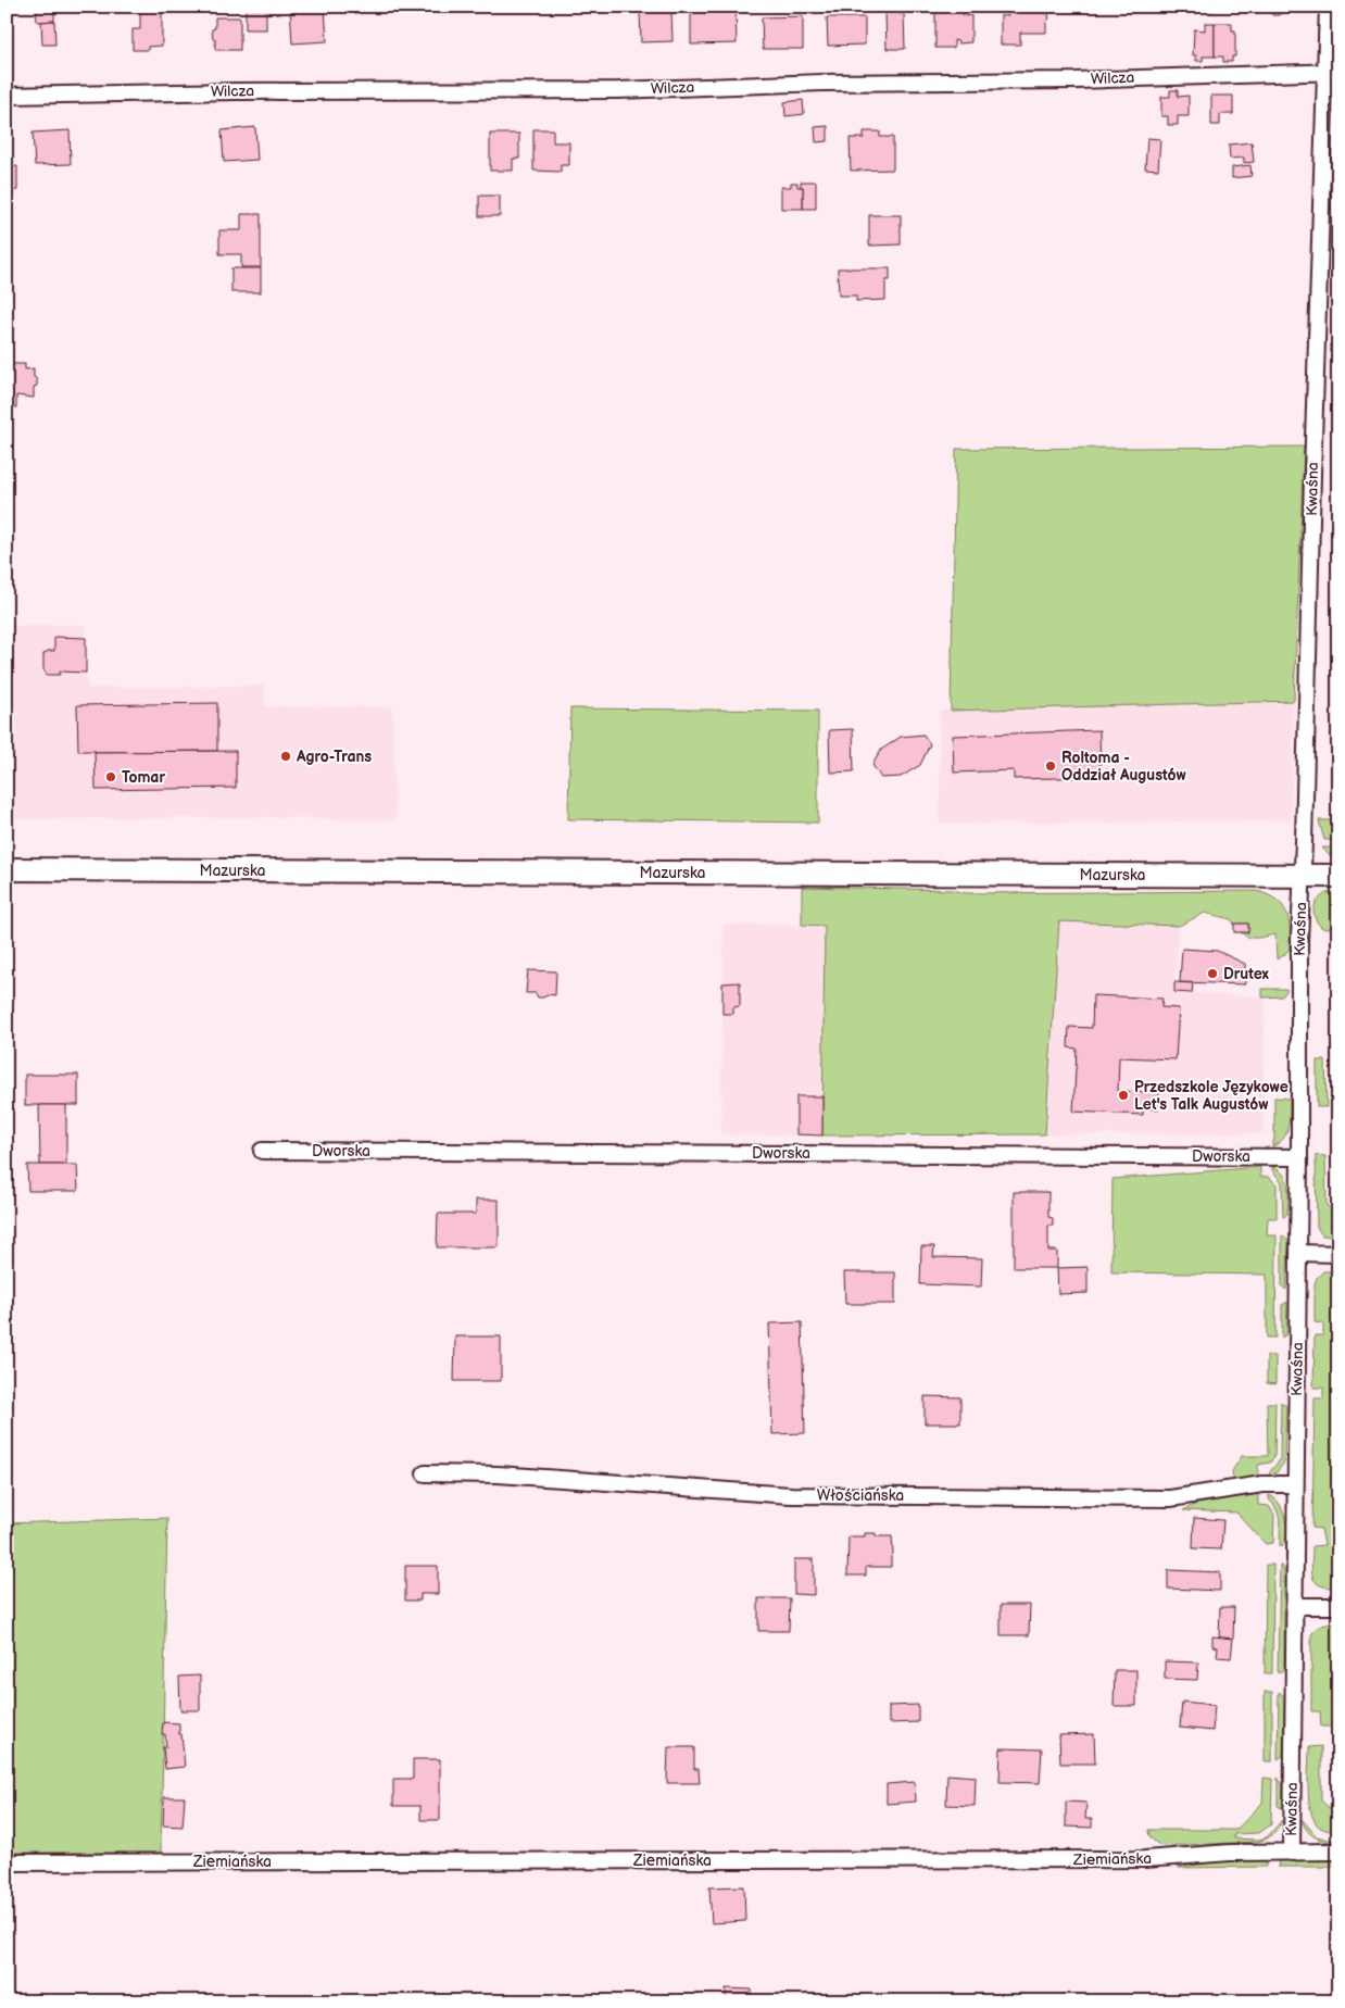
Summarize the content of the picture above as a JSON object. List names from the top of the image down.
{
  "streets": {
    "main road": ["Mazurska"],
    "street": [
      "Wilcza",
      "Kwaśna",
      "Dworska",
      "Włościańska",
      "Ziemiańska"
    ]
  },
  "crossings": [
    ["Wilcza", "Kwaśna"],
    ["Kwaśna", "Mazurska"],
    ["Kwaśna", "Dworska"],
    ["Kwaśna", "Włościańska"],
    ["Kwaśna", "Ziemiańska"]
  ],
  "places": [
    "Agro-Trans",
    "Roltoma - Oddział Augustów",
    "Tomar",
    "Drutex",
    "Przedszkole Językowe Let's Talk Augustów"
  ]
}
